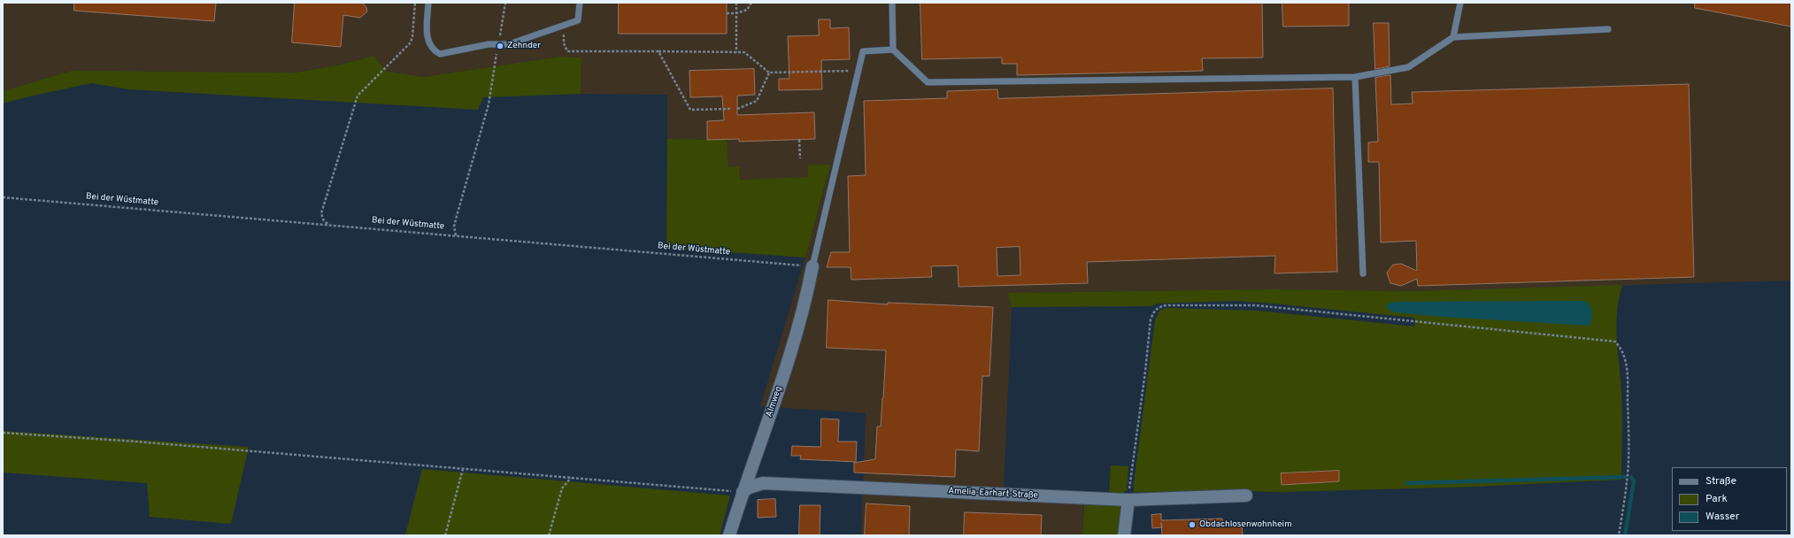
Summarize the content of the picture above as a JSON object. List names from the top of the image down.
{
  "streets": {
    "street": ["Almweg", "Amelia-Earhart-Straße"],
    "path": ["Bei der Wüstmatte"]
  },
  "crossings": [
    ["Bei der Wüstmatte", "Almweg"],
    ["Almweg", "Amelia-Earhart-Straße"]
  ],
  "places": ["Zehnder", "Obdachlosenwohnheim"],
  "legend": ["Straße", "Park", "Wasser"]
}
